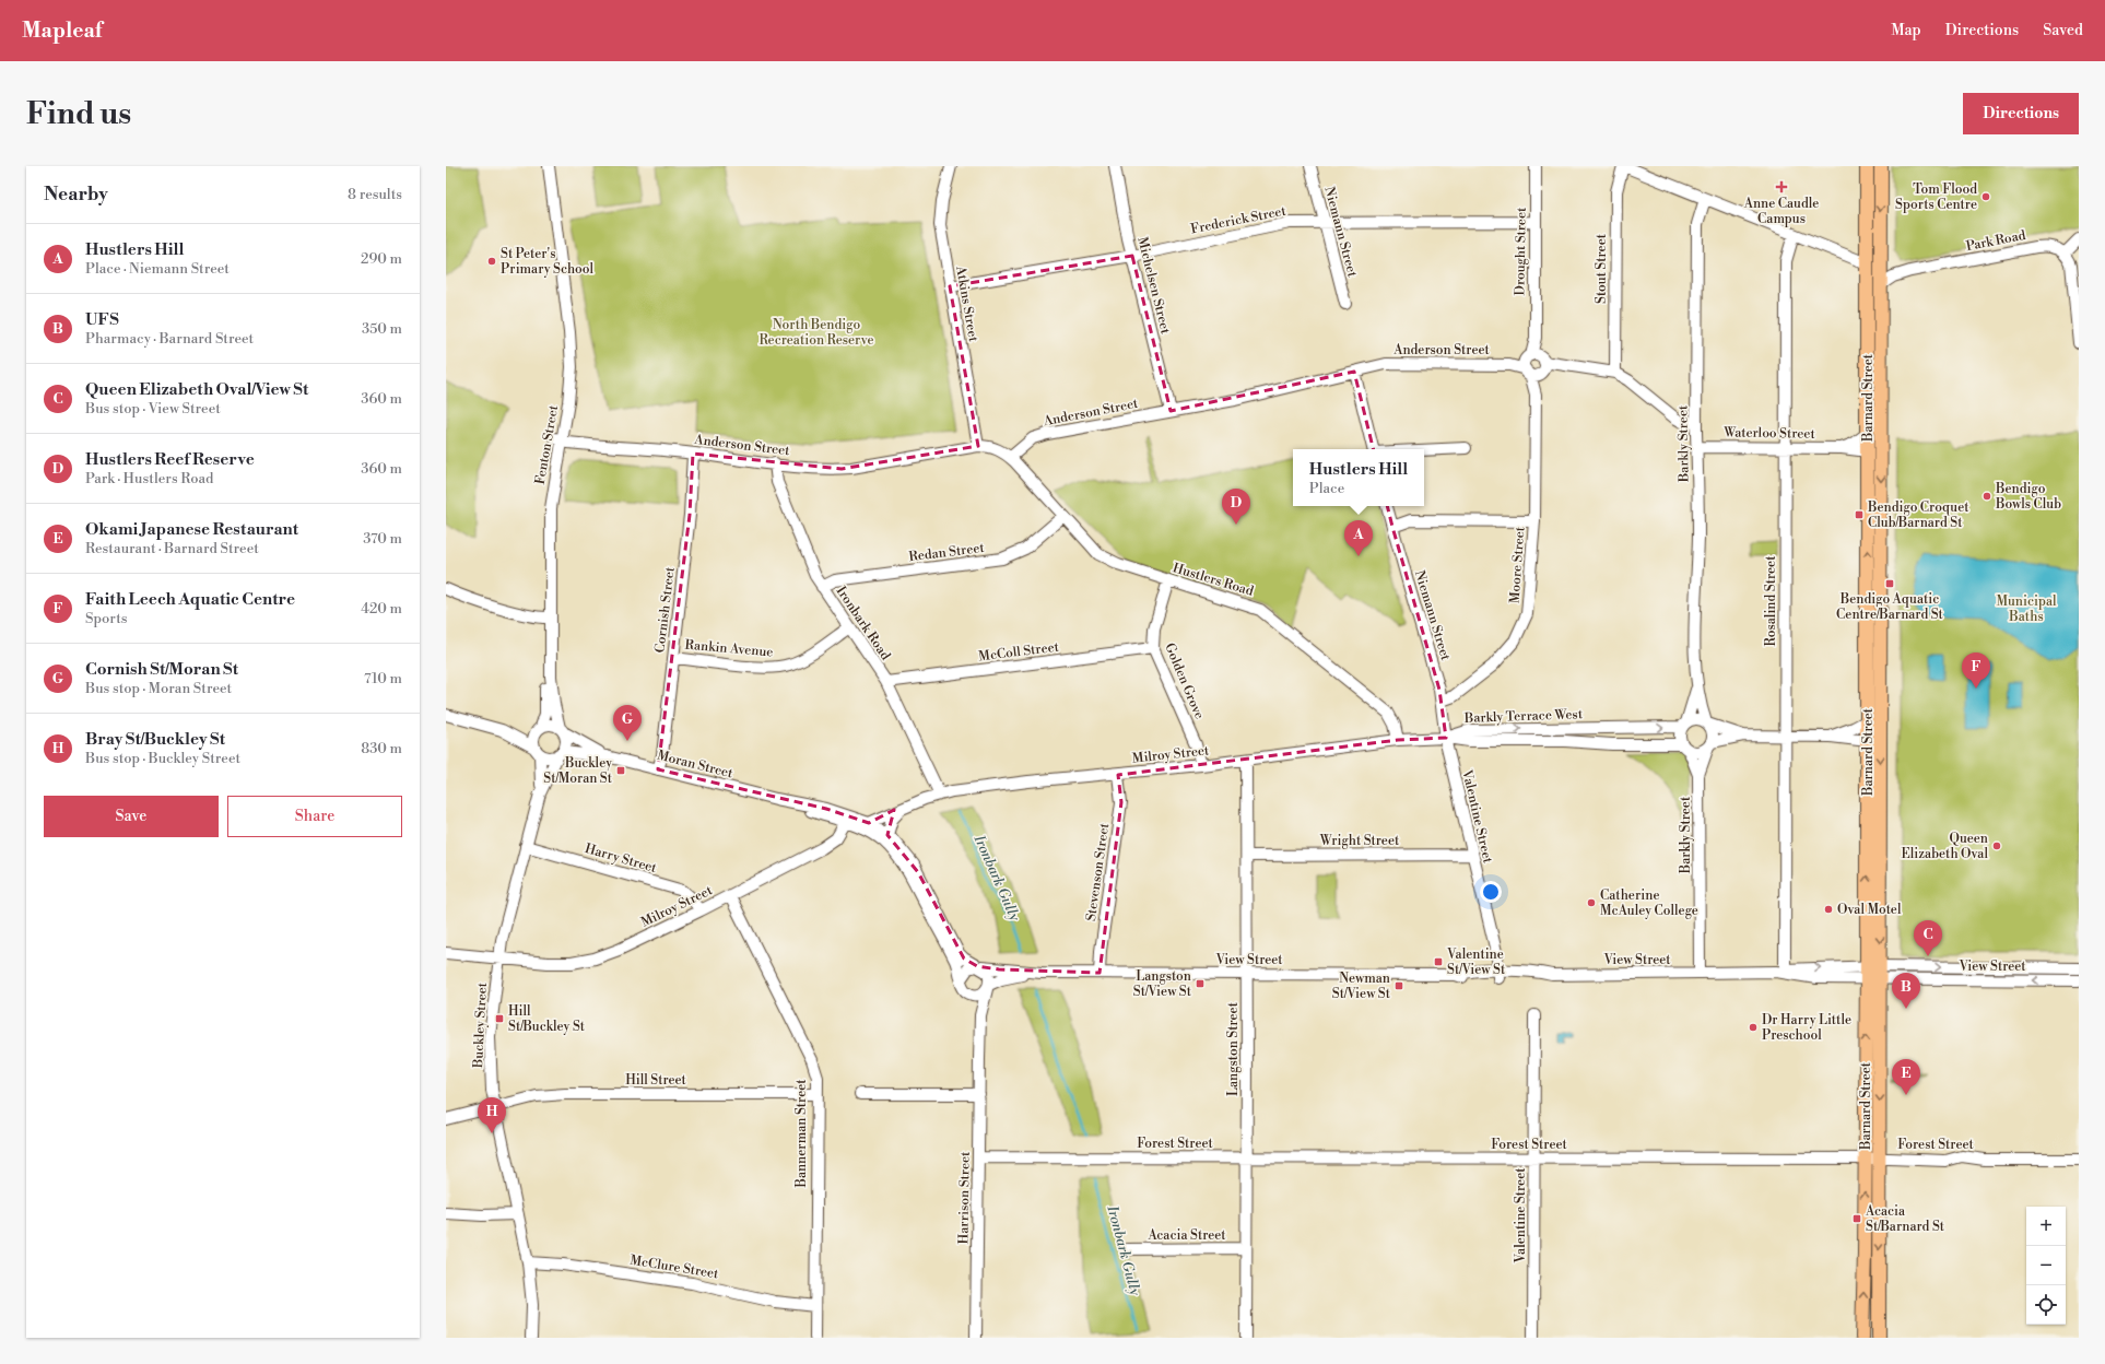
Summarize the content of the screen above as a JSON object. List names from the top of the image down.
{
  "streets": {
    "main road": ["Barnard Street"],
    "street": [
      "Frederick Street",
      "Niemann Street",
      "Park Road",
      "Drought Street",
      "Stout Street",
      "Michelsen Street",
      "Atkins Street",
      "Anderson Street",
      "Waterloo Street",
      "Barkly Street",
      "Fenton Street",
      "Redan Street",
      "Moore Street",
      "Hustlers Road",
      "Rosalind Street",
      "Cornish Street",
      "Ironbark Road",
      "Rankin Avenue",
      "McColl Street",
      "Golden Grove",
      "Barkly Terrace West",
      "Milroy Street",
      "Moran Street",
      "Valentine Street",
      "Wright Street",
      "Harry Street",
      "Stevenson Street",
      "View Street",
      "Buckley Street",
      "Langston Street",
      "Hill Street",
      "Bannerman Street",
      "Forest Street",
      "Harrison Street",
      "Acacia Street",
      "McClure Street"
    ]
  },
  "crossings": [
    ["Frederick Street", "Niemann Street"],
    ["Frederick Street", "Drought Street"],
    ["Frederick Street", "Michelsen Street"],
    ["Frederick Street", "Atkins Street"],
    ["Niemann Street", "Moore Street"],
    ["Niemann Street", "Barkly Terrace West"],
    ["Niemann Street", "Milroy Street"],
    ["Niemann Street", "Valentine Street"],
    ["Park Road", "Barnard Street"],
    ["Drought Street", "Anderson Street"],
    ["Drought Street", "Moore Street"],
    ["Stout Street", "Anderson Street"],
    ["Michelsen Street", "Anderson Street"],
    ["Atkins Street", "Anderson Street"],
    ["Anderson Street", "Fenton Street"],
    ["Anderson Street", "Moore Street"],
    ["Anderson Street", "Hustlers Road"],
    ["Anderson Street", "Cornish Street"],
    ["Anderson Street", "Ironbark Road"],
    ["Barnard Street", "Waterloo Street"],
    ["Barnard Street", "View Street"],
    ["Barnard Street", "Forest Street"],
    ["Waterloo Street", "Barkly Street"],
    ["Waterloo Street", "Rosalind Street"],
    ["Barkly Street", "Barkly Terrace West"],
    ["Barkly Street", "View Street"],
    ["Fenton Street", "Moran Street"],
    ["Fenton Street", "Buckley Street"],
    ["Redan Street", "Hustlers Road"],
    ["Redan Street", "Ironbark Road"],
    ["Hustlers Road", "Golden Grove"],
    ["Hustlers Road", "Milroy Street"],
    ["Rosalind Street", "View Street"],
    ["Cornish Street", "Rankin Avenue"],
    ["Cornish Street", "Moran Street"],
    ["Ironbark Road", "Rankin Avenue"],
    ["Ironbark Road", "McColl Street"],
    ["Ironbark Road", "Milroy Street"],
    ["McColl Street", "Golden Grove"],
    ["Golden Grove", "Milroy Street"],
    ["Barkly Terrace West", "Milroy Street"],
    ["Barkly Terrace West", "Valentine Street"],
    ["Milroy Street", "Moran Street"],
    ["Milroy Street", "Valentine Street"],
    ["Milroy Street", "Harry Street"],
    ["Milroy Street", "Stevenson Street"],
    ["Milroy Street", "Buckley Street"],
    ["Milroy Street", "Langston Street"],
    ["Milroy Street", "Bannerman Street"],
    ["Moran Street", "Buckley Street"],
    ["Valentine Street", "Wright Street"],
    ["Valentine Street", "View Street"],
    ["Valentine Street", "Forest Street"],
    ["Wright Street", "Langston Street"],
    ["Harry Street", "Buckley Street"],
    ["Stevenson Street", "View Street"],
    ["View Street", "Langston Street"],
    ["View Street", "Harrison Street"],
    ["Buckley Street", "Hill Street"],
    ["Buckley Street", "McClure Street"],
    ["Langston Street", "Forest Street"],
    ["Langston Street", "Acacia Street"],
    ["Hill Street", "Bannerman Street"],
    ["Bannerman Street", "McClure Street"],
    ["Forest Street", "Harrison Street"]
  ],
  "water": ["Ironbark Gully"],
  "parks": ["North Bendigo Recreation Reserve", "Municipal Baths"],
  "places": {
    "health": ["Anne Caudle Campus"],
    "other": [
      "Tom Flood Sports Centre",
      "St Peter's Primary School",
      "Bendigo Bowls Club",
      "Queen Elizabeth Oval",
      "Catherine McAuley College",
      "Oval Motel",
      "Dr Harry Little Preschool"
    ],
    "transit": [
      "Bendigo Croquet Club/Barnard St",
      "Bendigo Aquatic Centre/Barnard St",
      "Buckley St/Moran St",
      "Valentine St/View St",
      "Langston St/View St",
      "Newman St/View St",
      "Hill St/Buckley St",
      "Acacia St/Barnard St"
    ]
  },
  "page": {
    "header": "Mapleaf",
    "nav": ["Map", "Directions", "Saved"],
    "buttons": [
      "Directions",
      ["Save", "Share"]
    ],
    "title": "Find us",
    "heading": ["Nearby", "8 results"],
    "list": [
      {
        "mark": "A",
        "name": "Hustlers Hill",
        "note": "Place · Niemann Street",
        "value": "290 m"
      },
      {
        "mark": "B",
        "name": "UFS",
        "note": "Pharmacy · Barnard Street",
        "value": "350 m"
      },
      {
        "mark": "C",
        "name": "Queen Elizabeth Oval/View St",
        "note": "Bus stop · View Street",
        "value": "360 m"
      },
      {
        "mark": "D",
        "name": "Hustlers Reef Reserve",
        "note": "Park · Hustlers Road",
        "value": "360 m"
      },
      {
        "mark": "E",
        "name": "Okami Japanese Restaurant",
        "note": "Restaurant · Barnard Street",
        "value": "370 m"
      },
      {
        "mark": "F",
        "name": "Faith Leech Aquatic Centre",
        "note": "Sports",
        "value": "420 m"
      },
      {
        "mark": "G",
        "name": "Cornish St/Moran St",
        "note": "Bus stop · Moran Street",
        "value": "710 m"
      },
      {
        "mark": "H",
        "name": "Bray St/Buckley St",
        "note": "Bus stop · Buckley Street",
        "value": "830 m"
      }
    ],
    "popup": ["Hustlers Hill", "Place"],
    "pins": [
      "D",
      "A",
      "F",
      "G",
      "C",
      "B",
      "E",
      "H"
    ],
    "map_buttons": ["+", "−"]
  }
}
